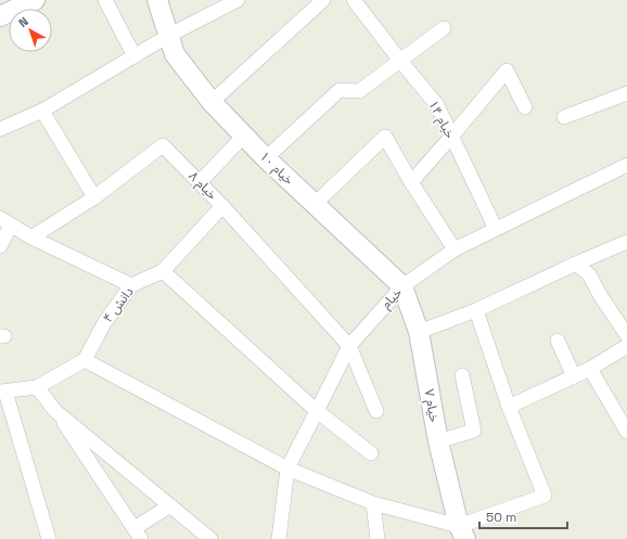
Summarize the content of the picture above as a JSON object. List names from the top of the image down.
{
  "streets": {
    "street": [
      "خیام ۱۴",
      "خیام ۱۰",
      "خیام ۸",
      "خیام",
      "دانش ۴",
      "خیام ۷"
    ]
  },
  "crossings": [
    ["خیام ۱۴", "خیام"],
    ["خیام ۱۰", "خیام"],
    ["خیام ۱۰", "خیام ۷"],
    ["خیام ۸", "خیام"],
    ["خیام ۸", "دانش ۴"],
    ["خیام", "خیام ۷"]
  ],
  "scale_bar": "50 m",
  "north": "top left"
}
